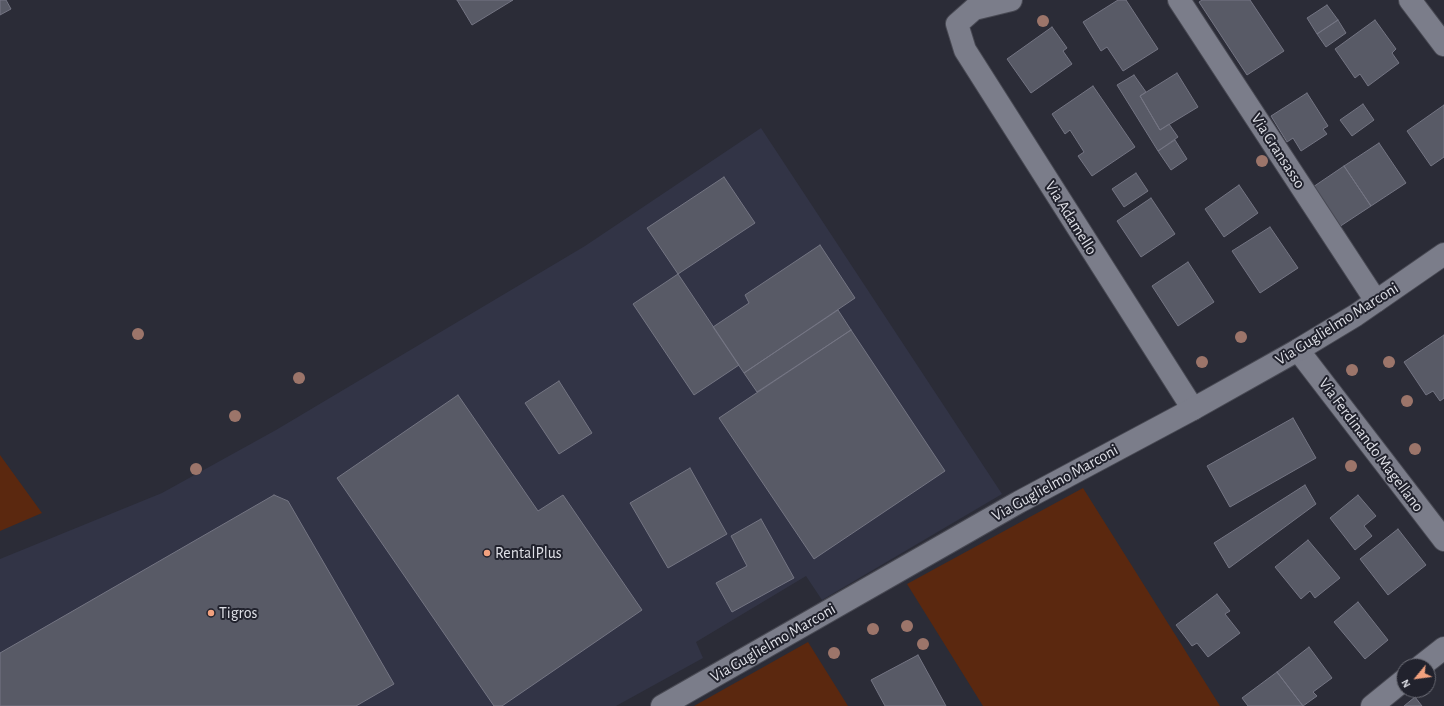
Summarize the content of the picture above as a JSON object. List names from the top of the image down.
{
  "streets": {
    "street": [
      "Via Gransasso",
      "Via Adamello",
      "Via Guglielmo Marconi",
      "Via Ferdinando Magellano"
    ]
  },
  "crossings": [
    ["Via Gransasso", "Via Guglielmo Marconi"],
    ["Via Adamello", "Via Guglielmo Marconi"],
    ["Via Guglielmo Marconi", "Via Ferdinando Magellano"]
  ],
  "places": ["RentalPlus", "Tigros"],
  "north": "bottom left"
}
